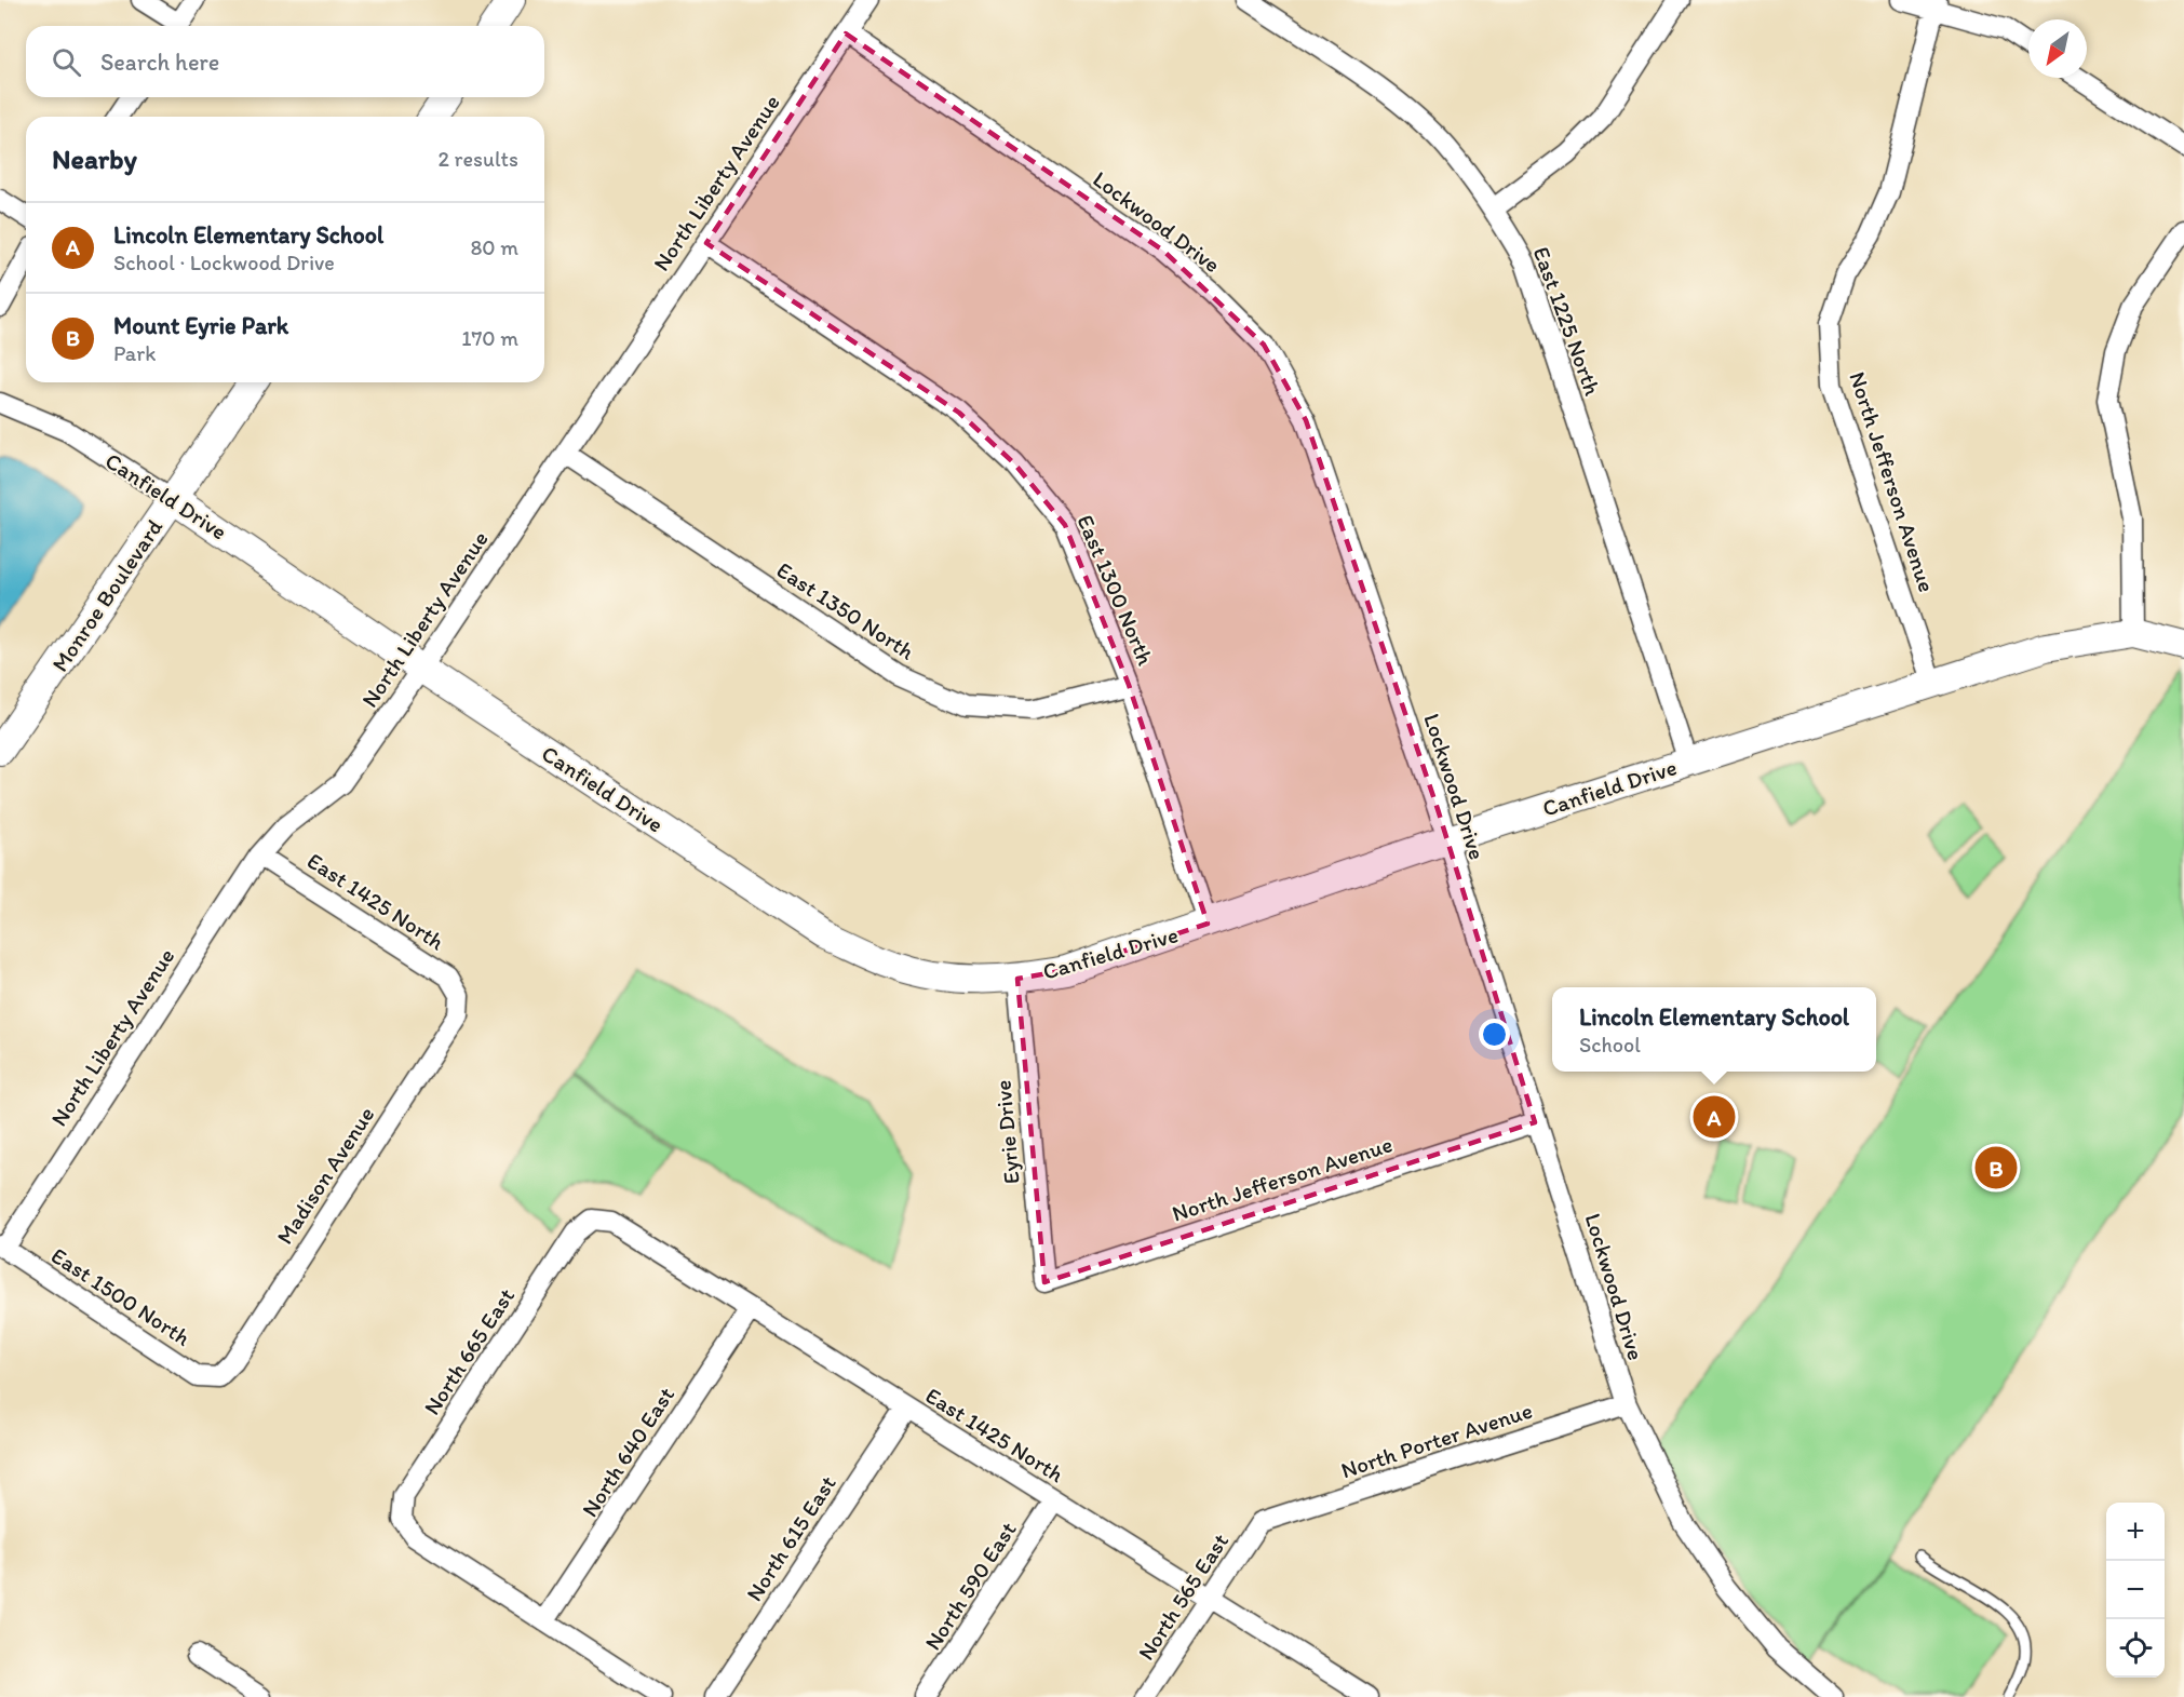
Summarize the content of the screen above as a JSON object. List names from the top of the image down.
{
  "streets": {
    "street": [
      "North Liberty Avenue",
      "Lockwood Drive",
      "East 1225 North",
      "North Jefferson Avenue",
      "Canfield Drive",
      "East 1300 North",
      "Monroe Boulevard",
      "East 1350 North",
      "East 1425 North",
      "Eyrie Drive",
      "Madison Avenue",
      "East 1500 North",
      "North 665 East",
      "North Porter Avenue",
      "North 640 East",
      "North 615 East",
      "North 590 East",
      "North 565 East"
    ]
  },
  "crossings": [
    ["North Liberty Avenue", "Lockwood Drive"],
    ["North Liberty Avenue", "Canfield Drive"],
    ["North Liberty Avenue", "East 1300 North"],
    ["North Liberty Avenue", "East 1350 North"],
    ["North Liberty Avenue", "East 1425 North"],
    ["North Liberty Avenue", "East 1500 North"],
    ["Lockwood Drive", "North Jefferson Avenue"],
    ["Lockwood Drive", "Canfield Drive"],
    ["Lockwood Drive", "North Porter Avenue"],
    ["East 1225 North", "Canfield Drive"],
    ["North Jefferson Avenue", "Canfield Drive"],
    ["North Jefferson Avenue", "Eyrie Drive"],
    ["Canfield Drive", "East 1300 North"],
    ["Canfield Drive", "Monroe Boulevard"],
    ["Canfield Drive", "Eyrie Drive"],
    ["East 1300 North", "East 1350 North"],
    ["East 1425 North", "Madison Avenue"],
    ["East 1425 North", "North 665 East"],
    ["East 1425 North", "North 640 East"],
    ["East 1425 North", "North 615 East"],
    ["East 1425 North", "North 590 East"],
    ["East 1425 North", "North 565 East"],
    ["Madison Avenue", "East 1500 North"],
    ["North 665 East", "North 640 East"],
    ["North Porter Avenue", "North 565 East"]
  ],
  "north": "bottom left",
  "page": {
    "search": "Search here",
    "heading": ["Nearby", "2 results"],
    "list": [
      {
        "mark": "A",
        "name": "Lincoln Elementary School",
        "note": "School · Lockwood Drive",
        "value": "80 m"
      },
      {
        "mark": "B",
        "name": "Mount Eyrie Park",
        "note": "Park",
        "value": "170 m"
      }
    ],
    "popup": ["Lincoln Elementary School", "School"],
    "pins": ["A", "B"],
    "map_buttons": ["+", "−"]
  }
}
